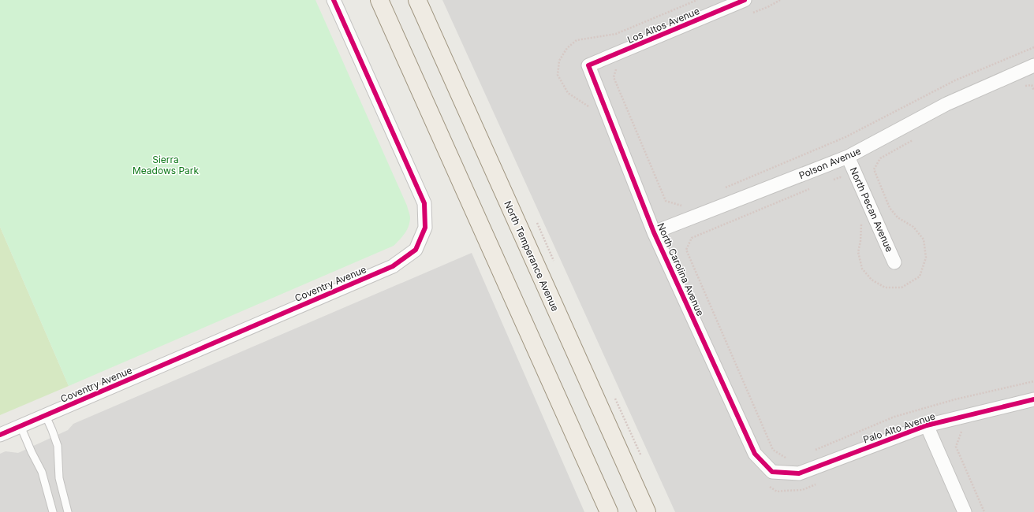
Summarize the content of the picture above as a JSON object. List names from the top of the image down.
{
  "streets": {
    "main road": ["North Temperance Avenue"],
    "street": [
      "Los Altos Avenue",
      "Polson Avenue",
      "North Pecan Avenue",
      "North Carolina Avenue",
      "Coventry Avenue",
      "Palo Alto Avenue"
    ]
  },
  "crossings": [
    ["Los Altos Avenue", "North Carolina Avenue"],
    ["Polson Avenue", "North Pecan Avenue"],
    ["Polson Avenue", "North Carolina Avenue"],
    ["North Carolina Avenue", "Palo Alto Avenue"]
  ],
  "parks": ["Sierra Meadows Park"]
}
